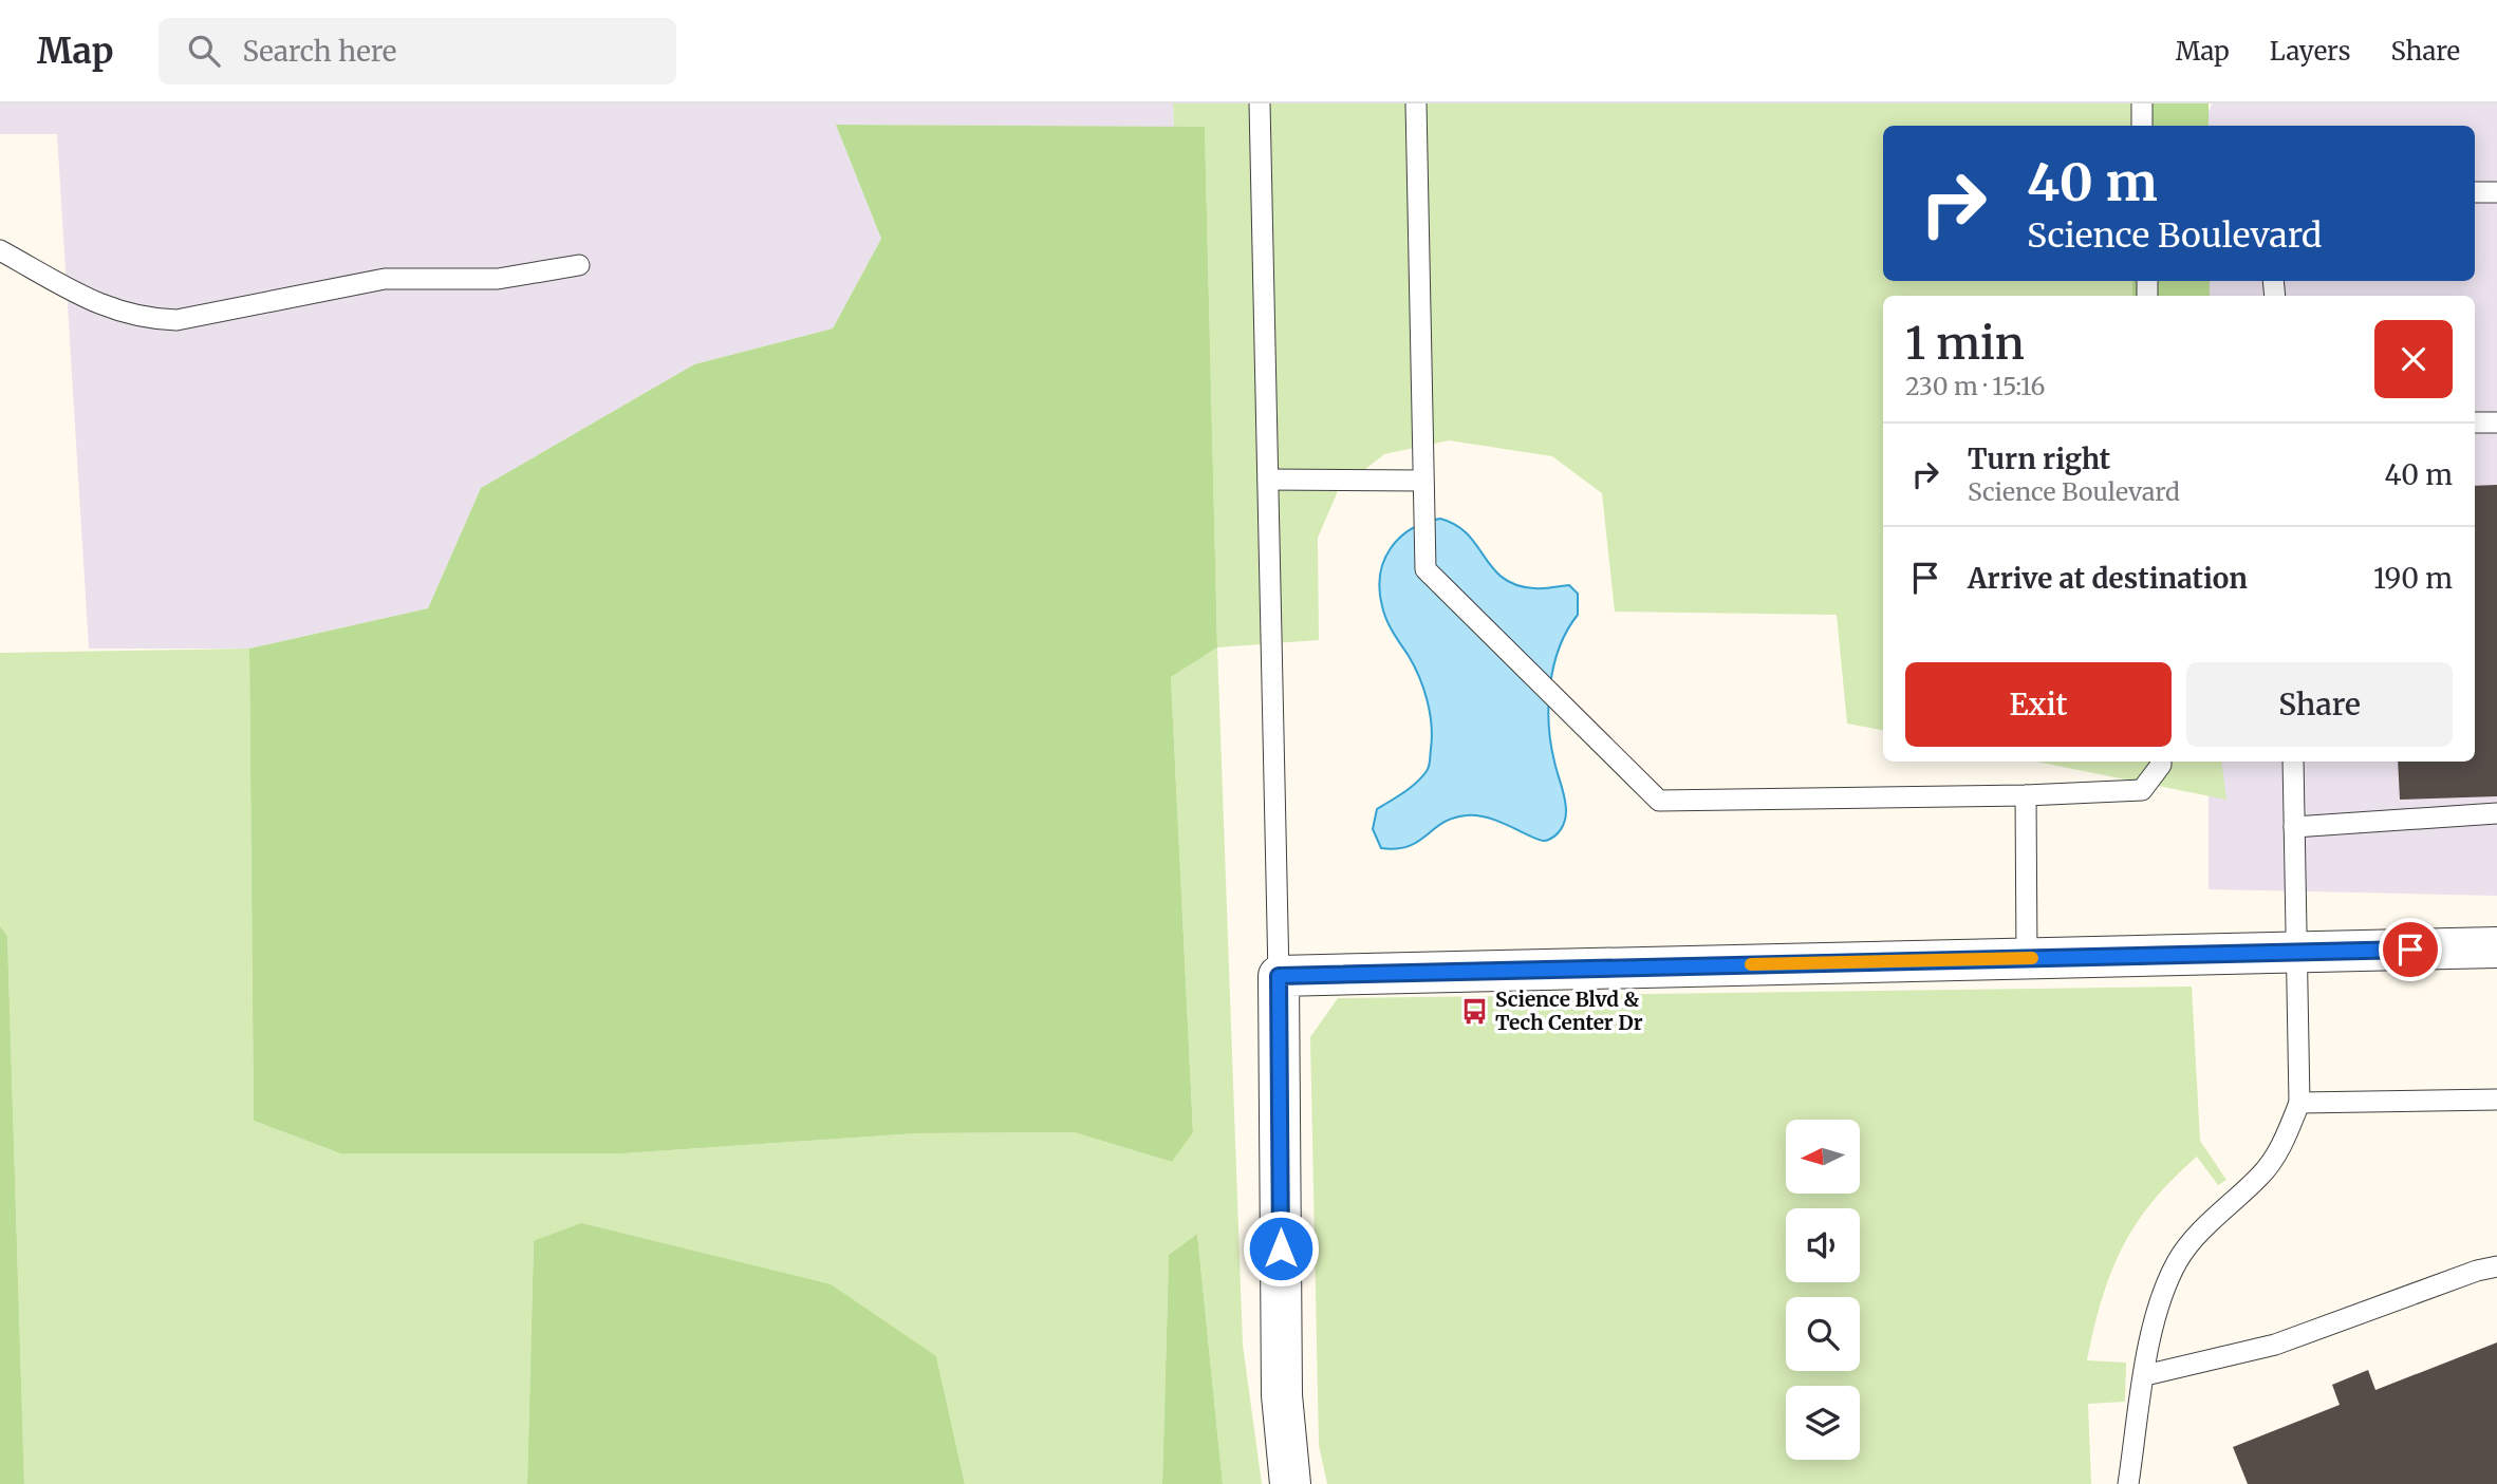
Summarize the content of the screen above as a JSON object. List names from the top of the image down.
{
  "places": {
    "bus stop": ["Science Blvd & Tech Center Dr"]
  },
  "north": "left",
  "page": {
    "header": "Map",
    "search": "Search here",
    "nav": ["Map", "Layers", "Share"],
    "turn": ["40 m", "Science Boulevard"],
    "heading": ["1 min", "230 m · 15:16"],
    "list": [
      {
        "name": "Turn right",
        "note": "Science Boulevard",
        "value": "40 m"
      },
      {
        "name": "Arrive at destination",
        "value": "190 m"
      }
    ],
    "buttons": ["Exit", "Share"]
  }
}
